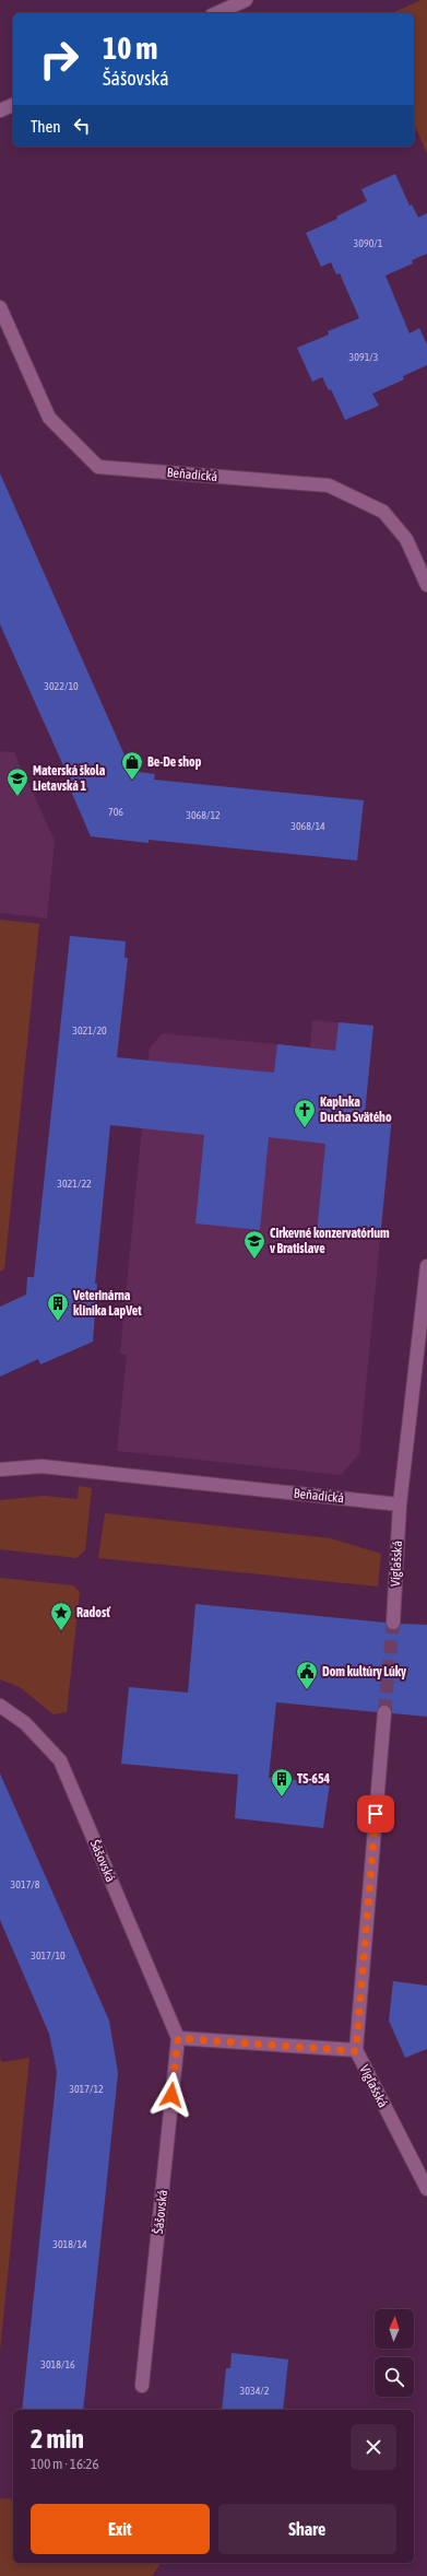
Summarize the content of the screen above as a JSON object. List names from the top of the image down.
{
  "streets": {
    "street": ["Beňadická", "Vígľašská", "Šášovská"]
  },
  "crossings": [
    ["Beňadická", "Vígľašská"]
  ],
  "places": {
    "shop": ["Be-De shop"],
    "school or university": ["Materská škola Lietavská 1", "Cirkevné konzervatórium v Bratislave"],
    "church": ["Kaplnka Ducha Svätého"],
    "building": ["Veterinárna klinika LapVet", "TS-654"],
    "place": ["Radosť"],
    "public building": ["Dom kultúry Lúky"]
  },
  "house_numbers": [
    "3090/1",
    "3091/3",
    "3022/10",
    "706",
    "3068/12",
    "3068/14",
    "3021/20",
    "3021/22",
    "3017/8",
    "3017/10",
    "3017/12",
    "3018/14",
    "3018/16",
    "3034/2"
  ],
  "north": "top",
  "page": {
    "turn": ["10 m", "Šášovská"],
    "then": "Then",
    "heading": ["2 min", "100 m · 16:26"],
    "buttons": ["Exit", "Share"]
  }
}
